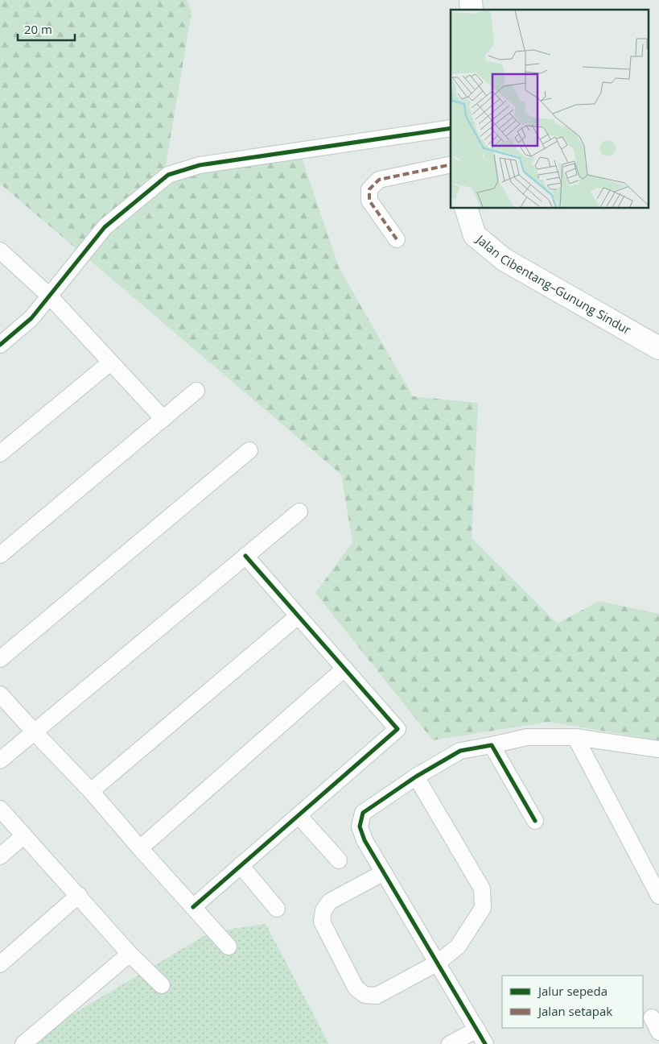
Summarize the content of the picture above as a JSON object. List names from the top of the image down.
{
  "streets": {
    "street": ["Jalan Cibentang–Gunung Sindur"]
  },
  "legend": ["Jalur sepeda", "Jalan setapak"],
  "scale_bar": "20 m"
}
